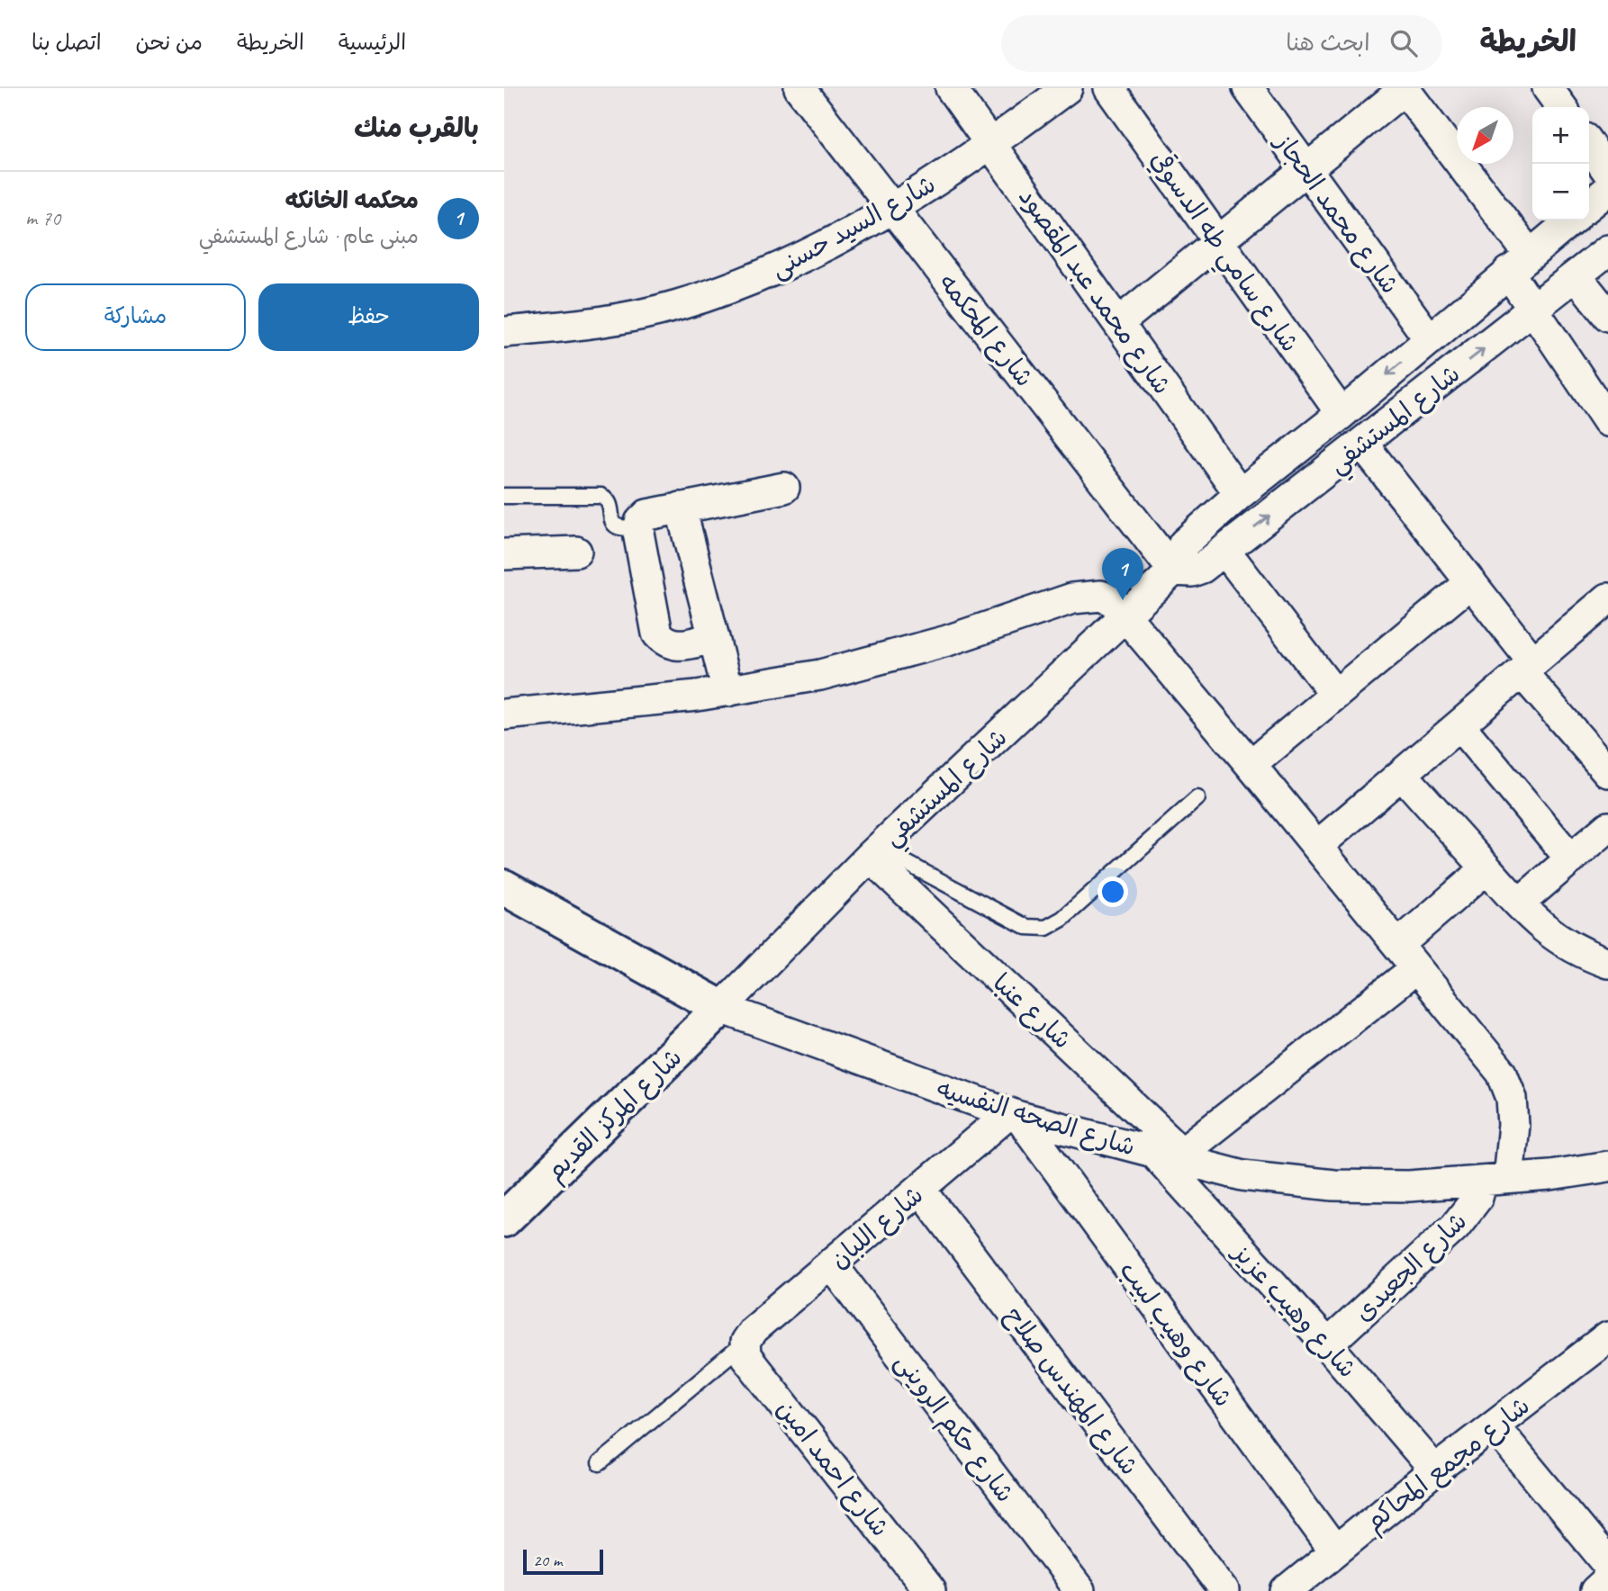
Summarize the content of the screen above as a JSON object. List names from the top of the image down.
{
  "streets": {
    "main road": ["شارع المركز القديم", "شارع الصحه النفسيه"],
    "street": [
      "شارع محمد الحجاز",
      "شارع السيد حسنى",
      "شارع سامي طه الدسوقي",
      "شارع محمد عبد المقصود",
      "شارع المحكمه",
      "شارع المستشفي",
      "شارع عنبا",
      "شارع اللبان",
      "شارع الجعيدى",
      "شارع وهيب عزيز",
      "شارع وهيب لبيب",
      "شارع المهندس صلاح",
      "شارع حكم الروينى",
      "شارع مجمع المحاكم",
      "شارع احمد امين"
    ]
  },
  "crossings": [
    ["شارع محمد الحجاز", "شارع المستشفي"],
    ["شارع السيد حسنى", "شارع محمد عبد المقصود"],
    ["شارع السيد حسنى", "شارع المحكمه"],
    ["شارع سامي طه الدسوقي", "شارع المستشفي"],
    ["شارع محمد عبد المقصود", "شارع المستشفي"],
    ["شارع المحكمه", "شارع المستشفي"],
    ["شارع المستشفي", "شارع عنبا"],
    ["شارع المستشفي", "شارع المركز القديم"],
    ["شارع المستشفي", "شارع الصحه النفسيه"],
    ["شارع المستشفي", "شارع الجعيدى"],
    ["شارع عنبا", "شارع الصحه النفسيه"],
    ["شارع عنبا", "شارع وهيب عزيز"],
    ["شارع المركز القديم", "شارع الصحه النفسيه"],
    ["شارع الصحه النفسيه", "شارع اللبان"],
    ["شارع الصحه النفسيه", "شارع الجعيدى"],
    ["شارع الصحه النفسيه", "شارع وهيب عزيز"],
    ["شارع الصحه النفسيه", "شارع وهيب لبيب"],
    ["شارع اللبان", "شارع وهيب لبيب"],
    ["شارع اللبان", "شارع المهندس صلاح"],
    ["شارع اللبان", "شارع حكم الروينى"],
    ["شارع اللبان", "شارع احمد امين"],
    ["شارع الجعيدى", "شارع وهيب عزيز"],
    ["شارع وهيب عزيز", "شارع مجمع المحاكم"],
    ["شارع وهيب لبيب", "شارع مجمع المحاكم"]
  ],
  "scale_bar": "20 m",
  "north": "bottom left",
  "page": {
    "header": "الخريطة",
    "search": "ابحث هنا",
    "nav": [
      "الرئيسية",
      "الخريطة",
      "من نحن",
      "اتصل بنا"
    ],
    "heading": "بالقرب منك",
    "map_buttons": ["+", "−"],
    "list": [
      {
        "mark": "1",
        "name": "محكمه الخانكه",
        "note": "مبنى عام · شارع المستشفي",
        "value": "70 m"
      }
    ],
    "buttons": ["حفظ", "مشاركة"],
    "pins": "1",
    "scale": "20 m"
  }
}
